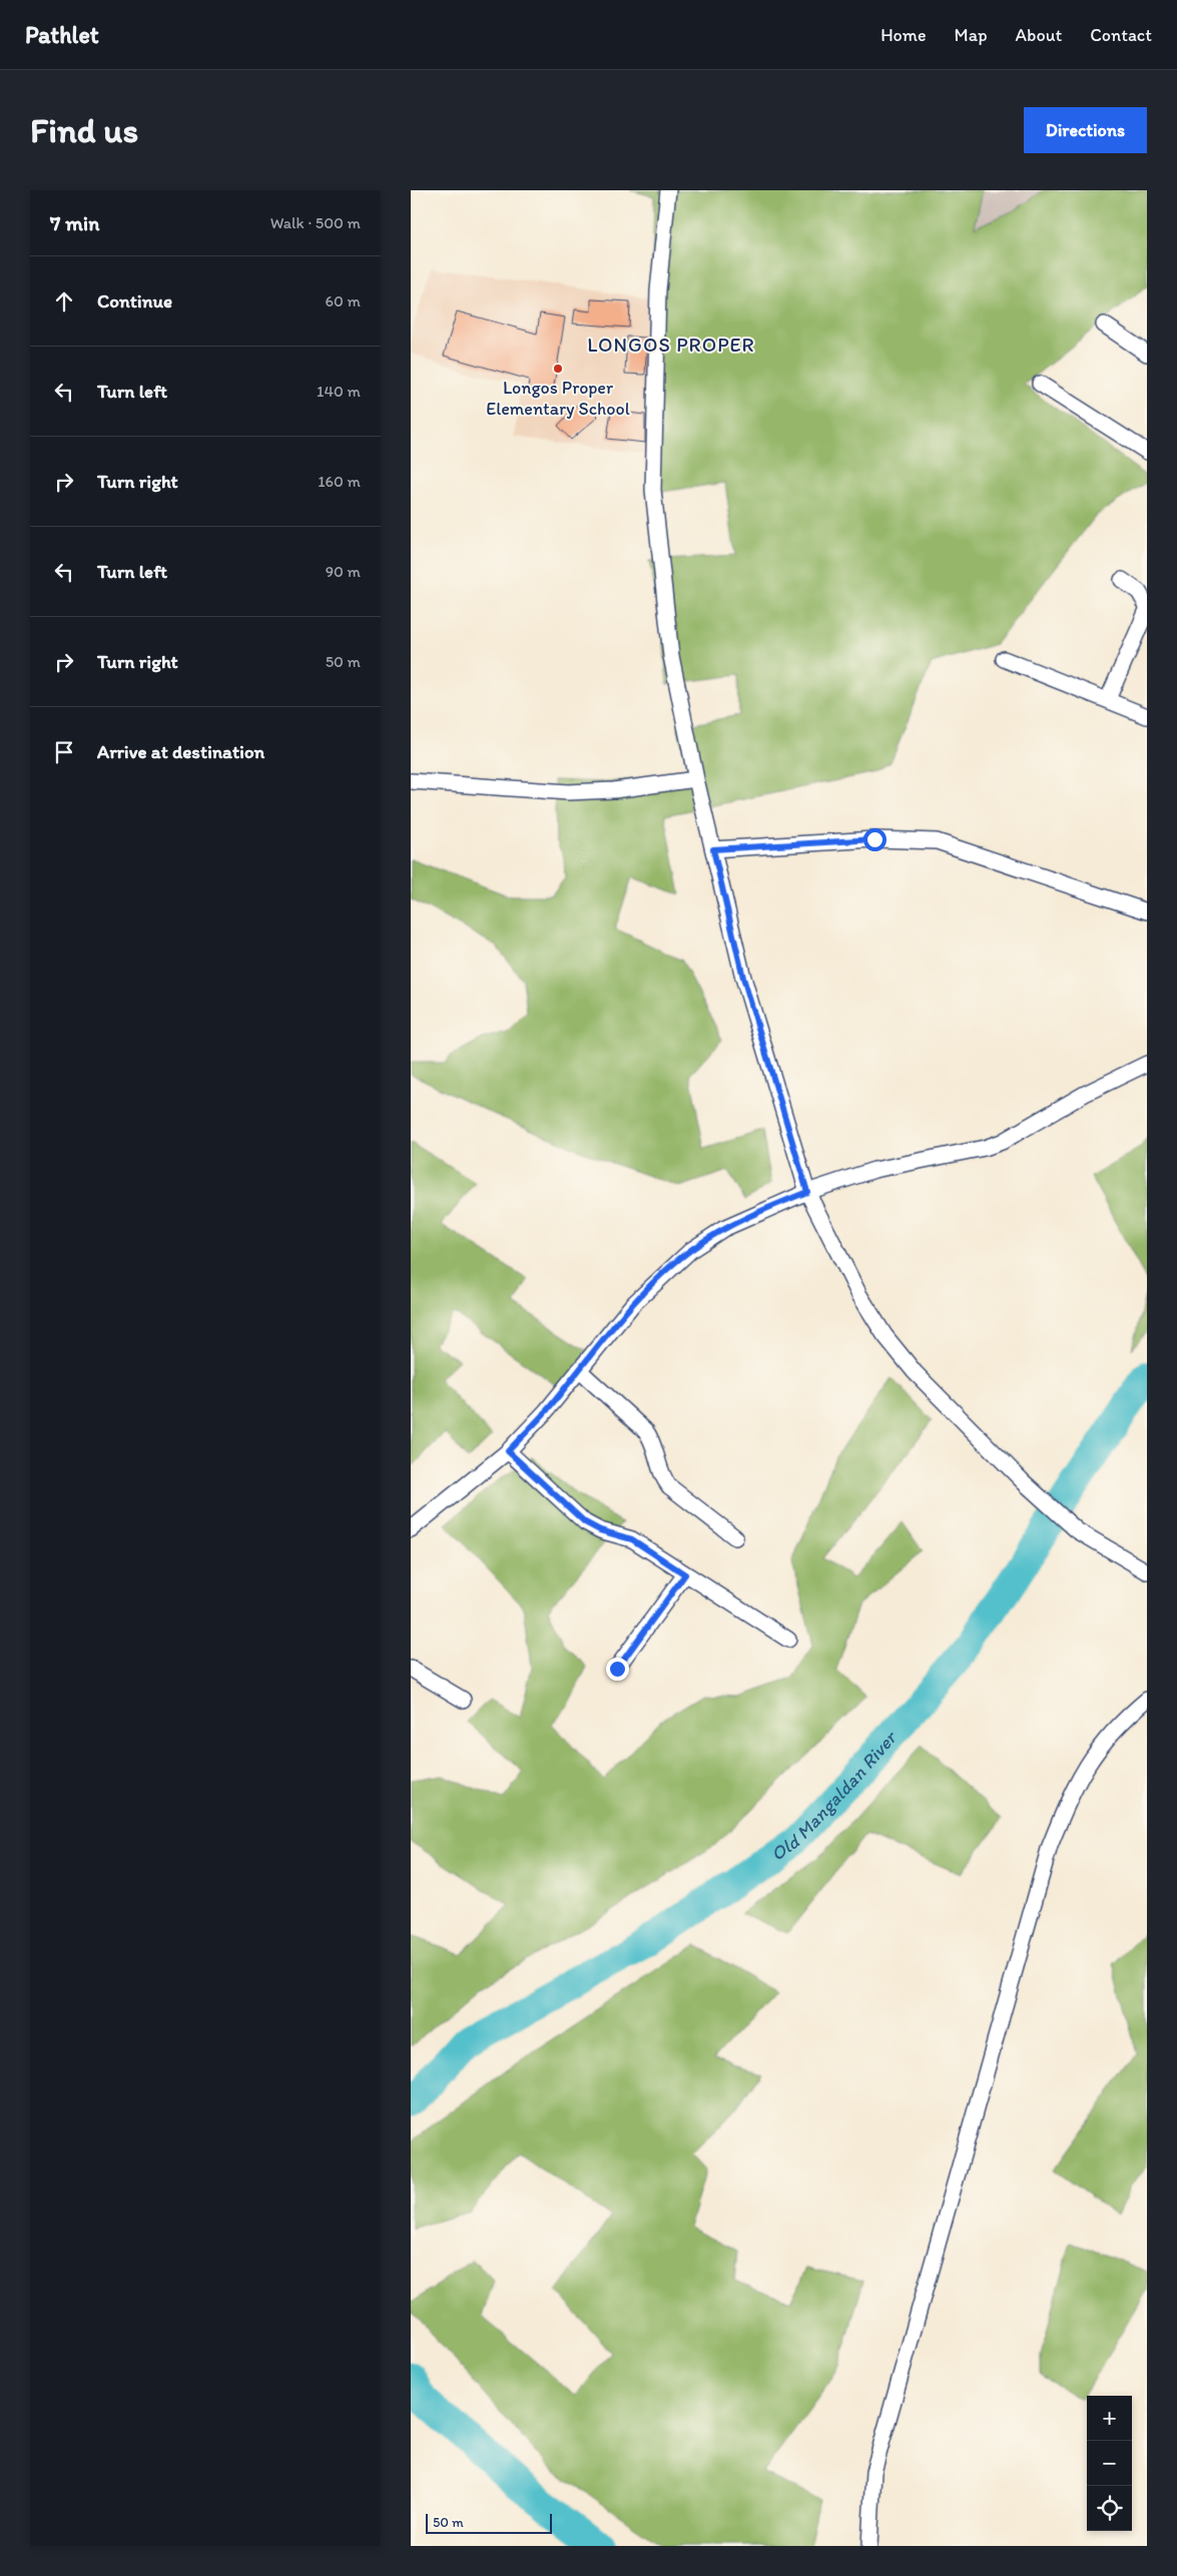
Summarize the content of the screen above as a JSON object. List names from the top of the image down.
{
  "districts": ["LONGOS PROPER"],
  "water": ["Old Mangaldan River"],
  "places": ["Longos Proper Elementary School"],
  "scale_bar": "50 m",
  "page": {
    "header": "Pathlet",
    "nav": [
      "Home",
      "Map",
      "About",
      "Contact"
    ],
    "buttons": "Directions",
    "title": "Find us",
    "heading": ["7 min", "Walk · 500 m"],
    "list": [
      ["Continue", "60 m"],
      ["Turn left", "140 m"],
      ["Turn right", "160 m"],
      ["Turn left", "90 m"],
      ["Turn right", "50 m"],
      "Arrive at destination"
    ],
    "map_buttons": ["+", "−"],
    "scale": "50 m"
  }
}
